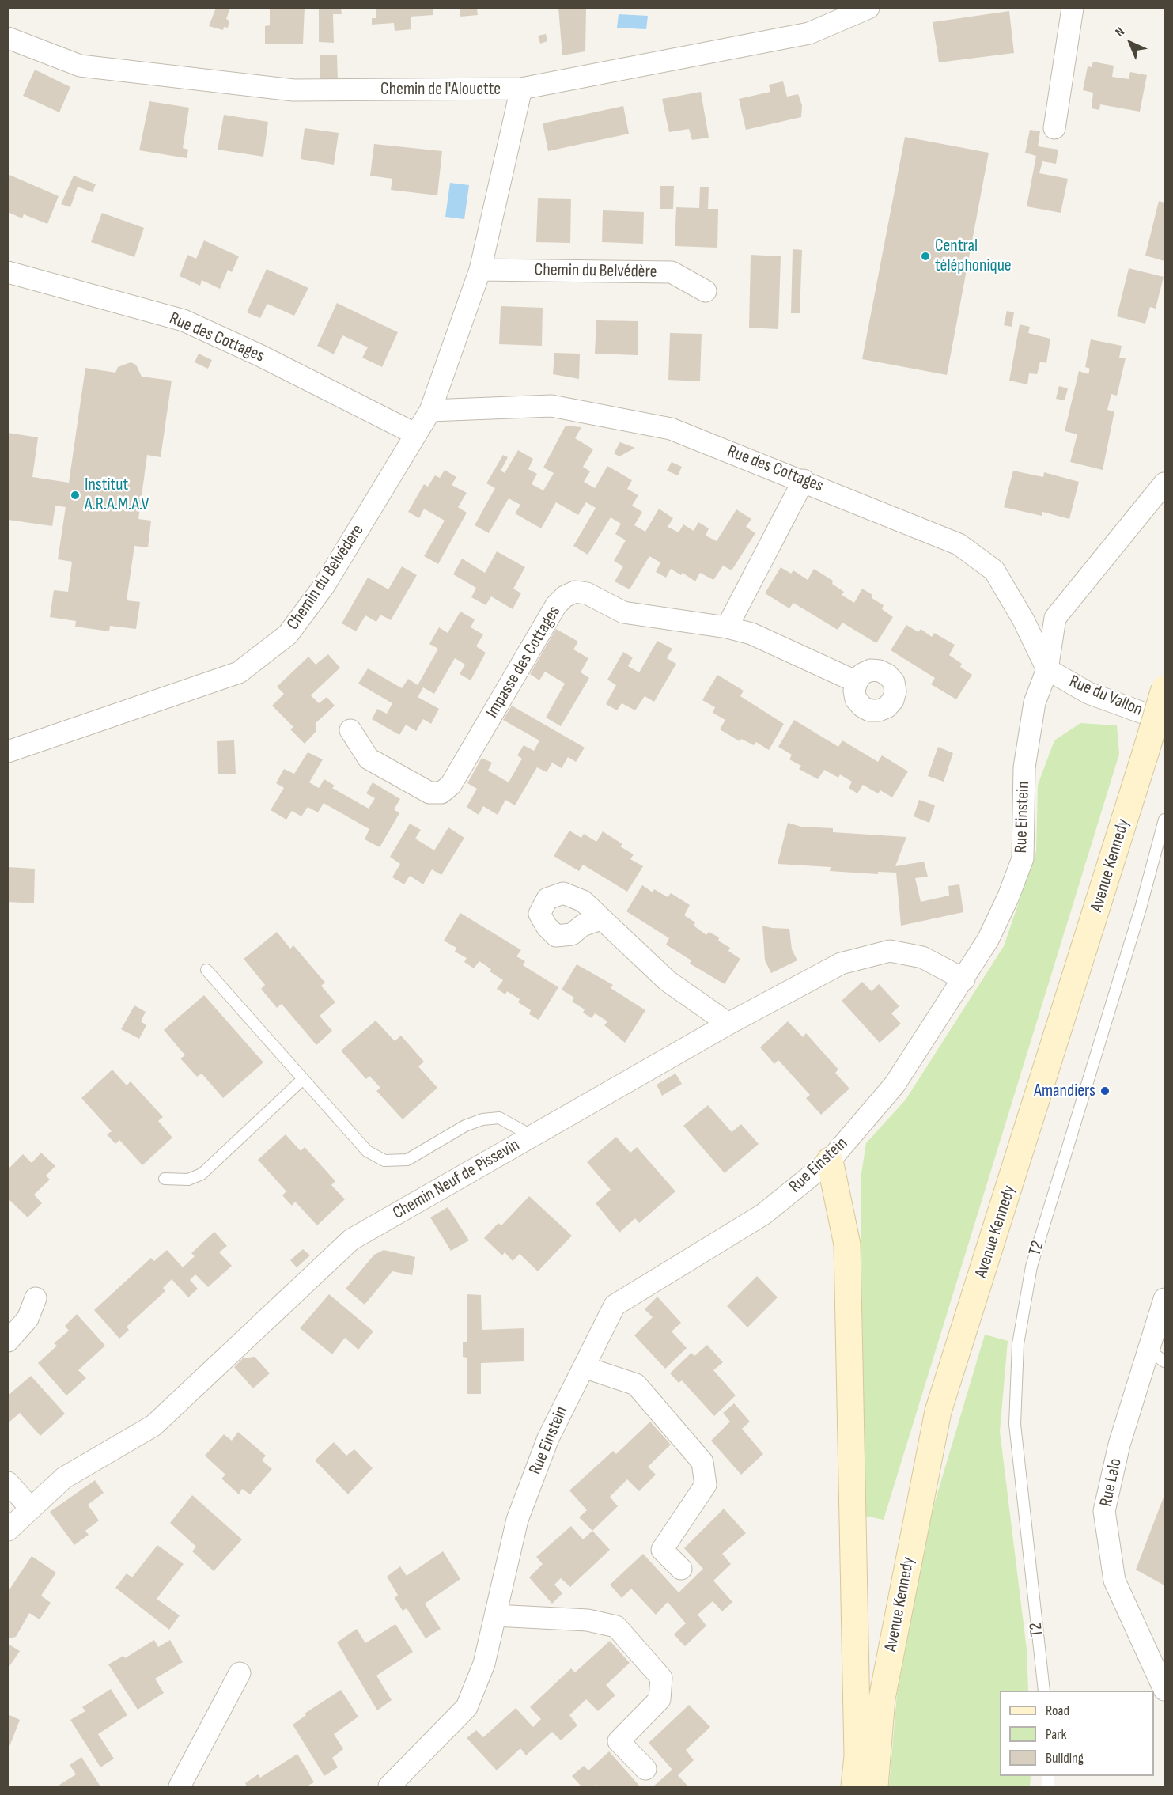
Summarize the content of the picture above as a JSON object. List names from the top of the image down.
{
  "streets": {
    "main road": ["Avenue Kennedy"],
    "street": [
      "Chemin de l'Alouette",
      "Chemin du Belvédère",
      "Rue des Cottages",
      "Impasse des Cottages",
      "Rue du Vallon",
      "Rue Einstein",
      "Chemin Neuf de Pissevin",
      "Rue Lalo"
    ],
    "lane": ["T2"]
  },
  "crossings": [
    ["Chemin de l'Alouette", "Chemin du Belvédère"],
    ["Chemin du Belvédère", "Rue des Cottages"],
    ["Rue des Cottages", "Rue du Vallon"],
    ["Rue des Cottages", "Rue Einstein"],
    ["Rue du Vallon", "Rue Einstein"],
    ["Rue Einstein", "Chemin Neuf de Pissevin"]
  ],
  "places": ["Central téléphonique", "Institut A.R.A.M.A.V", "Amandiers"],
  "legend": ["Road", "Park", "Building"],
  "north": "top left"
}
